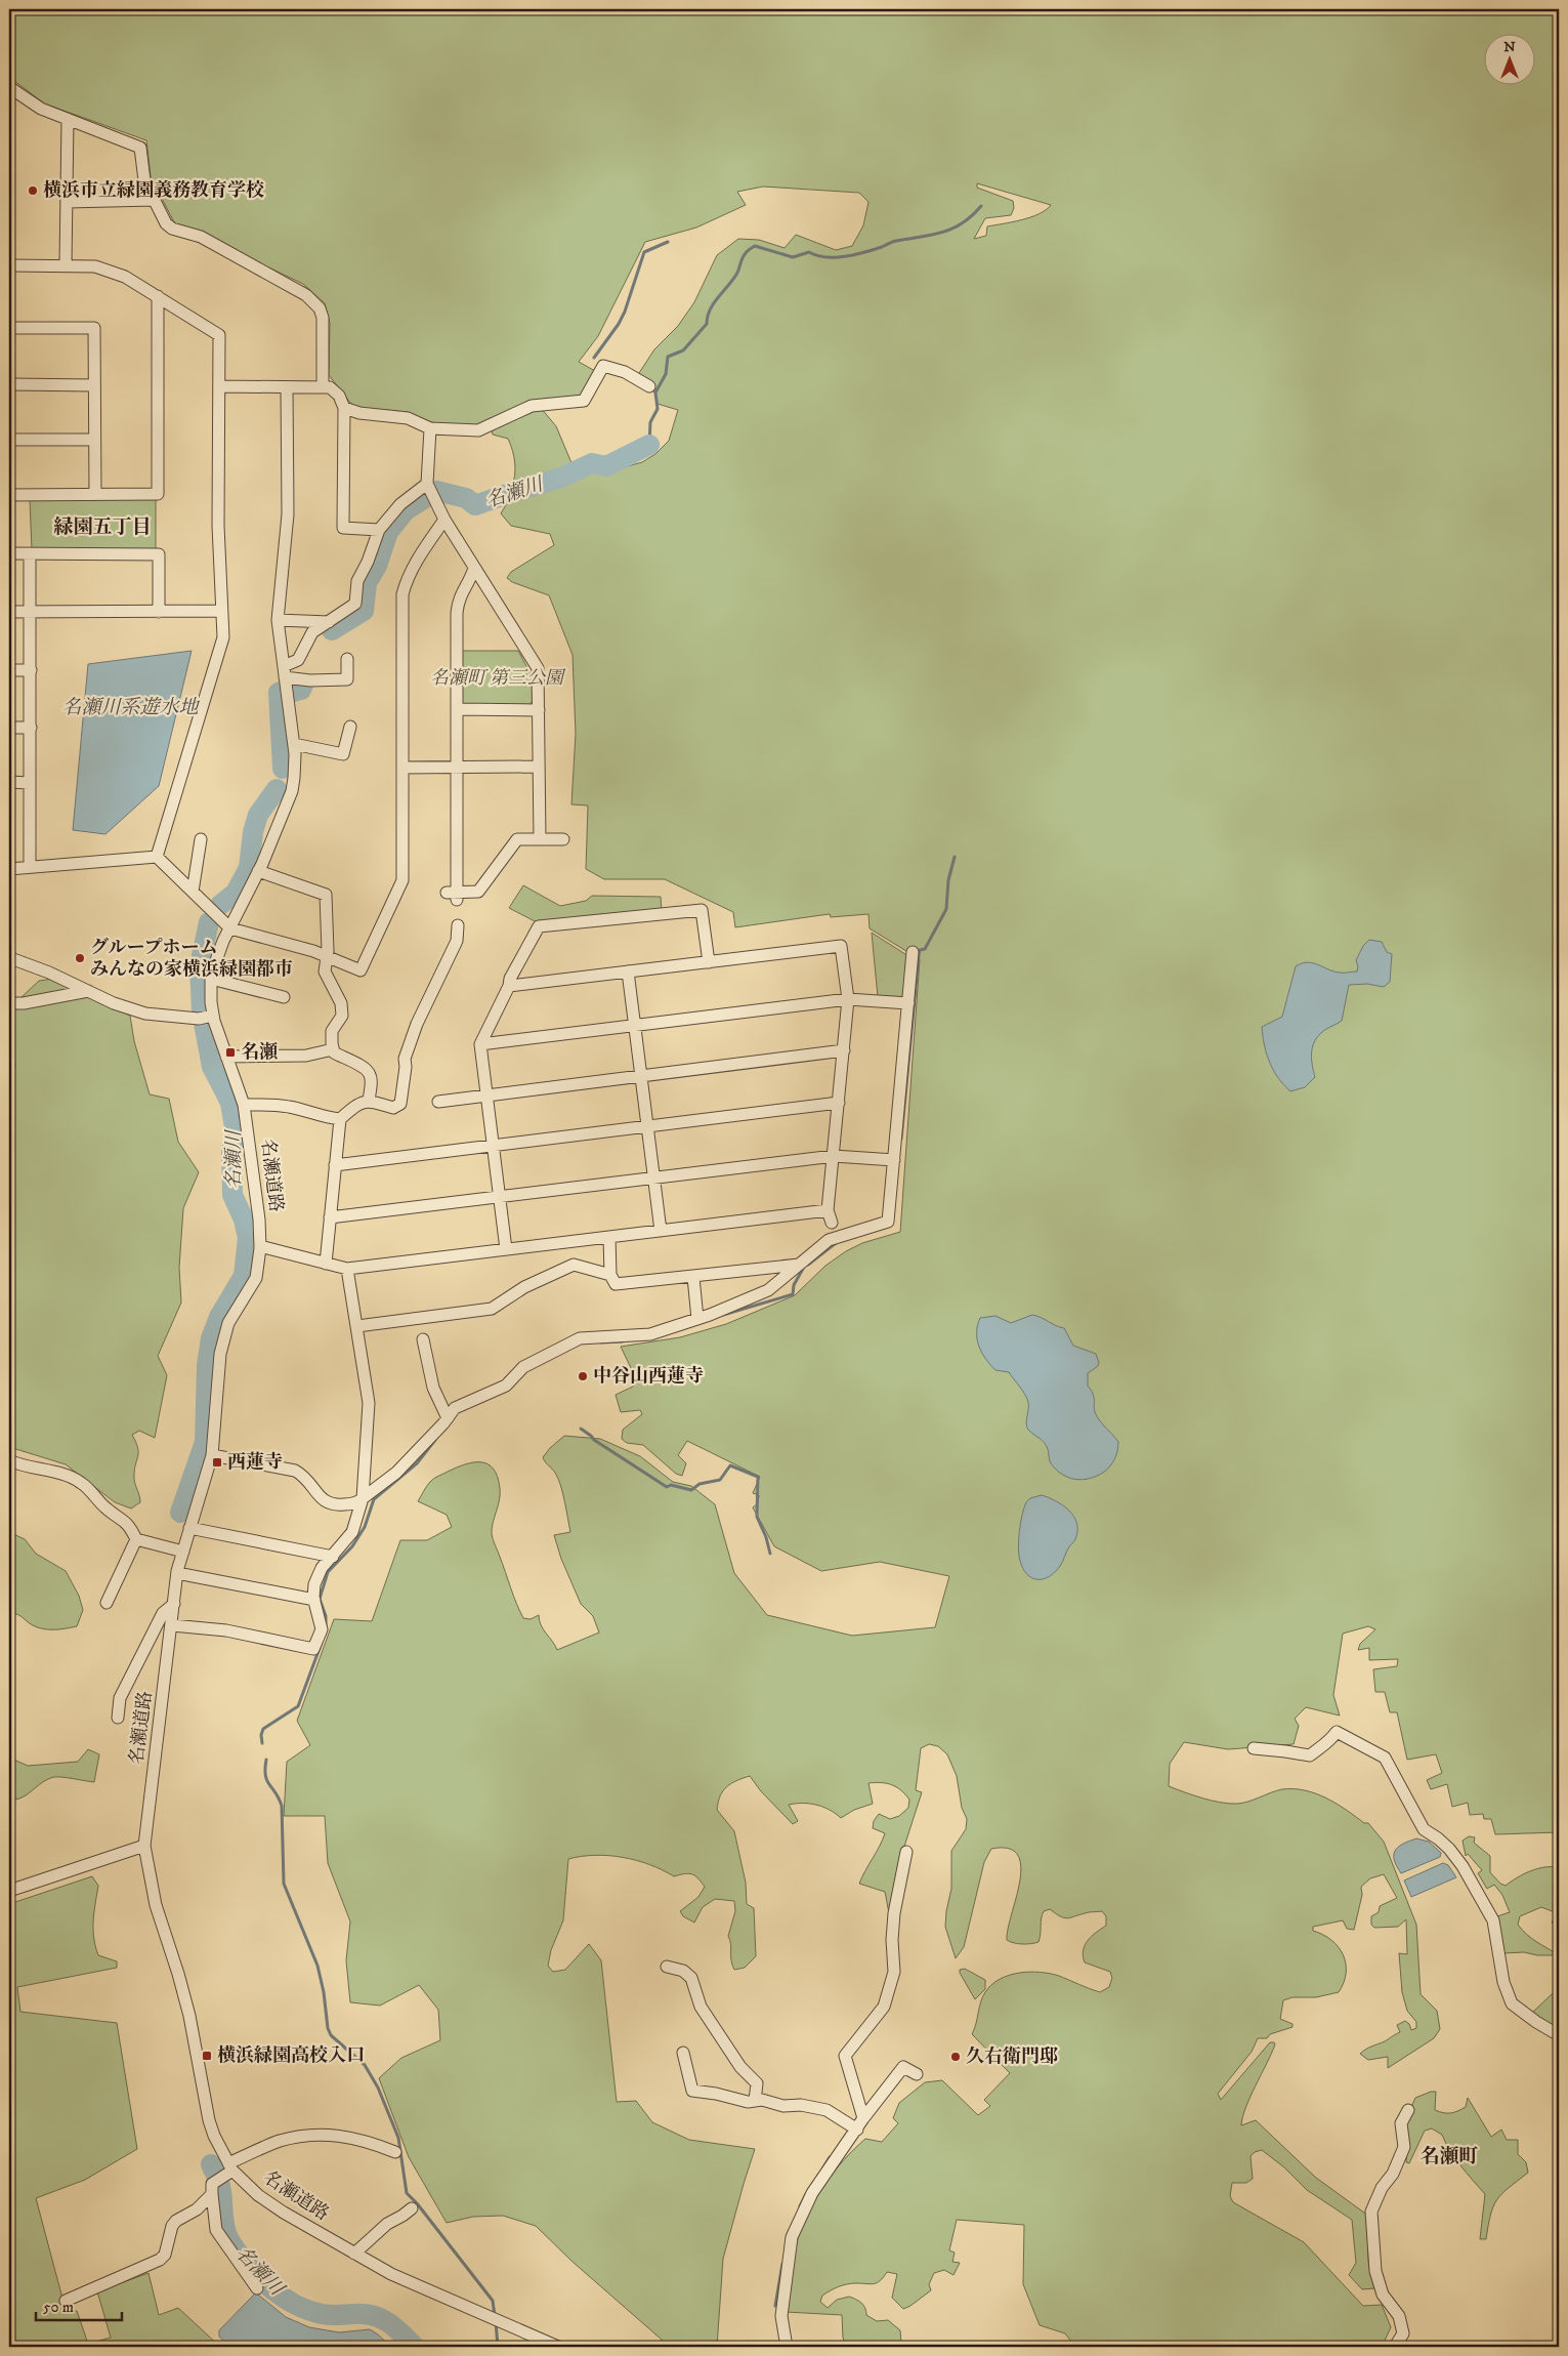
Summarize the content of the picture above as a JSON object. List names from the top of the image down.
{
  "streets": {
    "street": ["名瀬道路"]
  },
  "districts": ["緑園五丁目", "名瀬町"],
  "water": ["名瀬川", "名瀬川系遊水地"],
  "parks": ["名瀬町 第三公園"],
  "places": {
    "other": [
      "横浜市立緑園義務教育学校",
      "グループホーム みんなの家横浜緑園都市",
      "中谷山西蓮寺",
      "久右衛門邸"
    ],
    "transit": ["名瀬", "西蓮寺", "横浜緑園高校入口"]
  },
  "scale_bar": "50 m",
  "north": "top"
}
